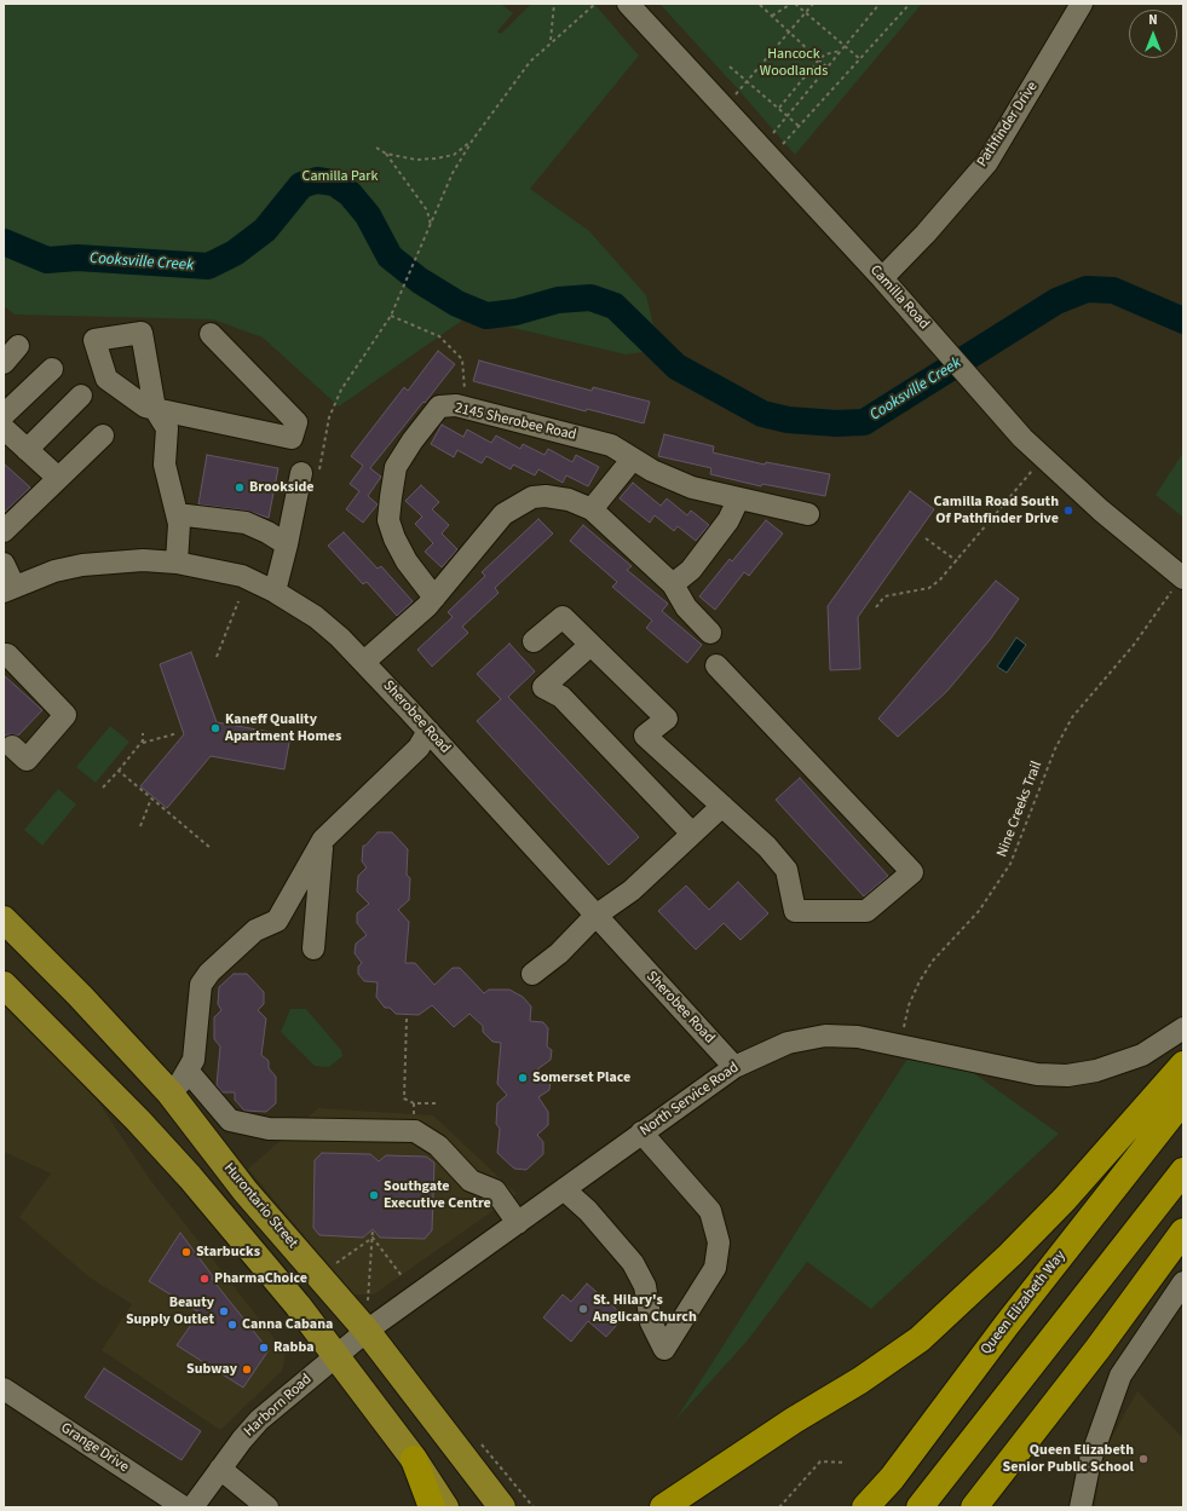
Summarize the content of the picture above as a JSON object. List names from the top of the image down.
{
  "streets": {
    "highway": ["Queen Elizabeth Way"],
    "main road": ["Hurontario Street"],
    "street": [
      "Pathfinder Drive",
      "Camilla Road",
      "2145 Sherobee Road",
      "Sherobee Road",
      "North Service Road",
      "Harborn Road",
      "Grange Drive"
    ],
    "path": ["Nine Creeks Trail"]
  },
  "crossings": [
    ["Pathfinder Drive", "Camilla Road"],
    ["Camilla Road", "Nine Creeks Trail"],
    ["Sherobee Road", "North Service Road"],
    ["Nine Creeks Trail", "North Service Road"],
    ["North Service Road", "Hurontario Street"],
    ["North Service Road", "Harborn Road"]
  ],
  "water": ["Cooksville Creek"],
  "parks": ["Hancock Woodlands", "Camilla Park"],
  "places": [
    "Brookside",
    "Camilla Road South Of Pathfinder Drive",
    "Kaneff Quality Apartment Homes",
    "Somerset Place",
    "Southgate Executive Centre",
    "Starbucks",
    "PharmaChoice",
    "St. Hilary's Anglican Church",
    "Beauty Supply Outlet",
    "Canna Cabana",
    "Rabba",
    "Subway",
    "Queen Elizabeth Senior Public School"
  ],
  "north": "top"
}
